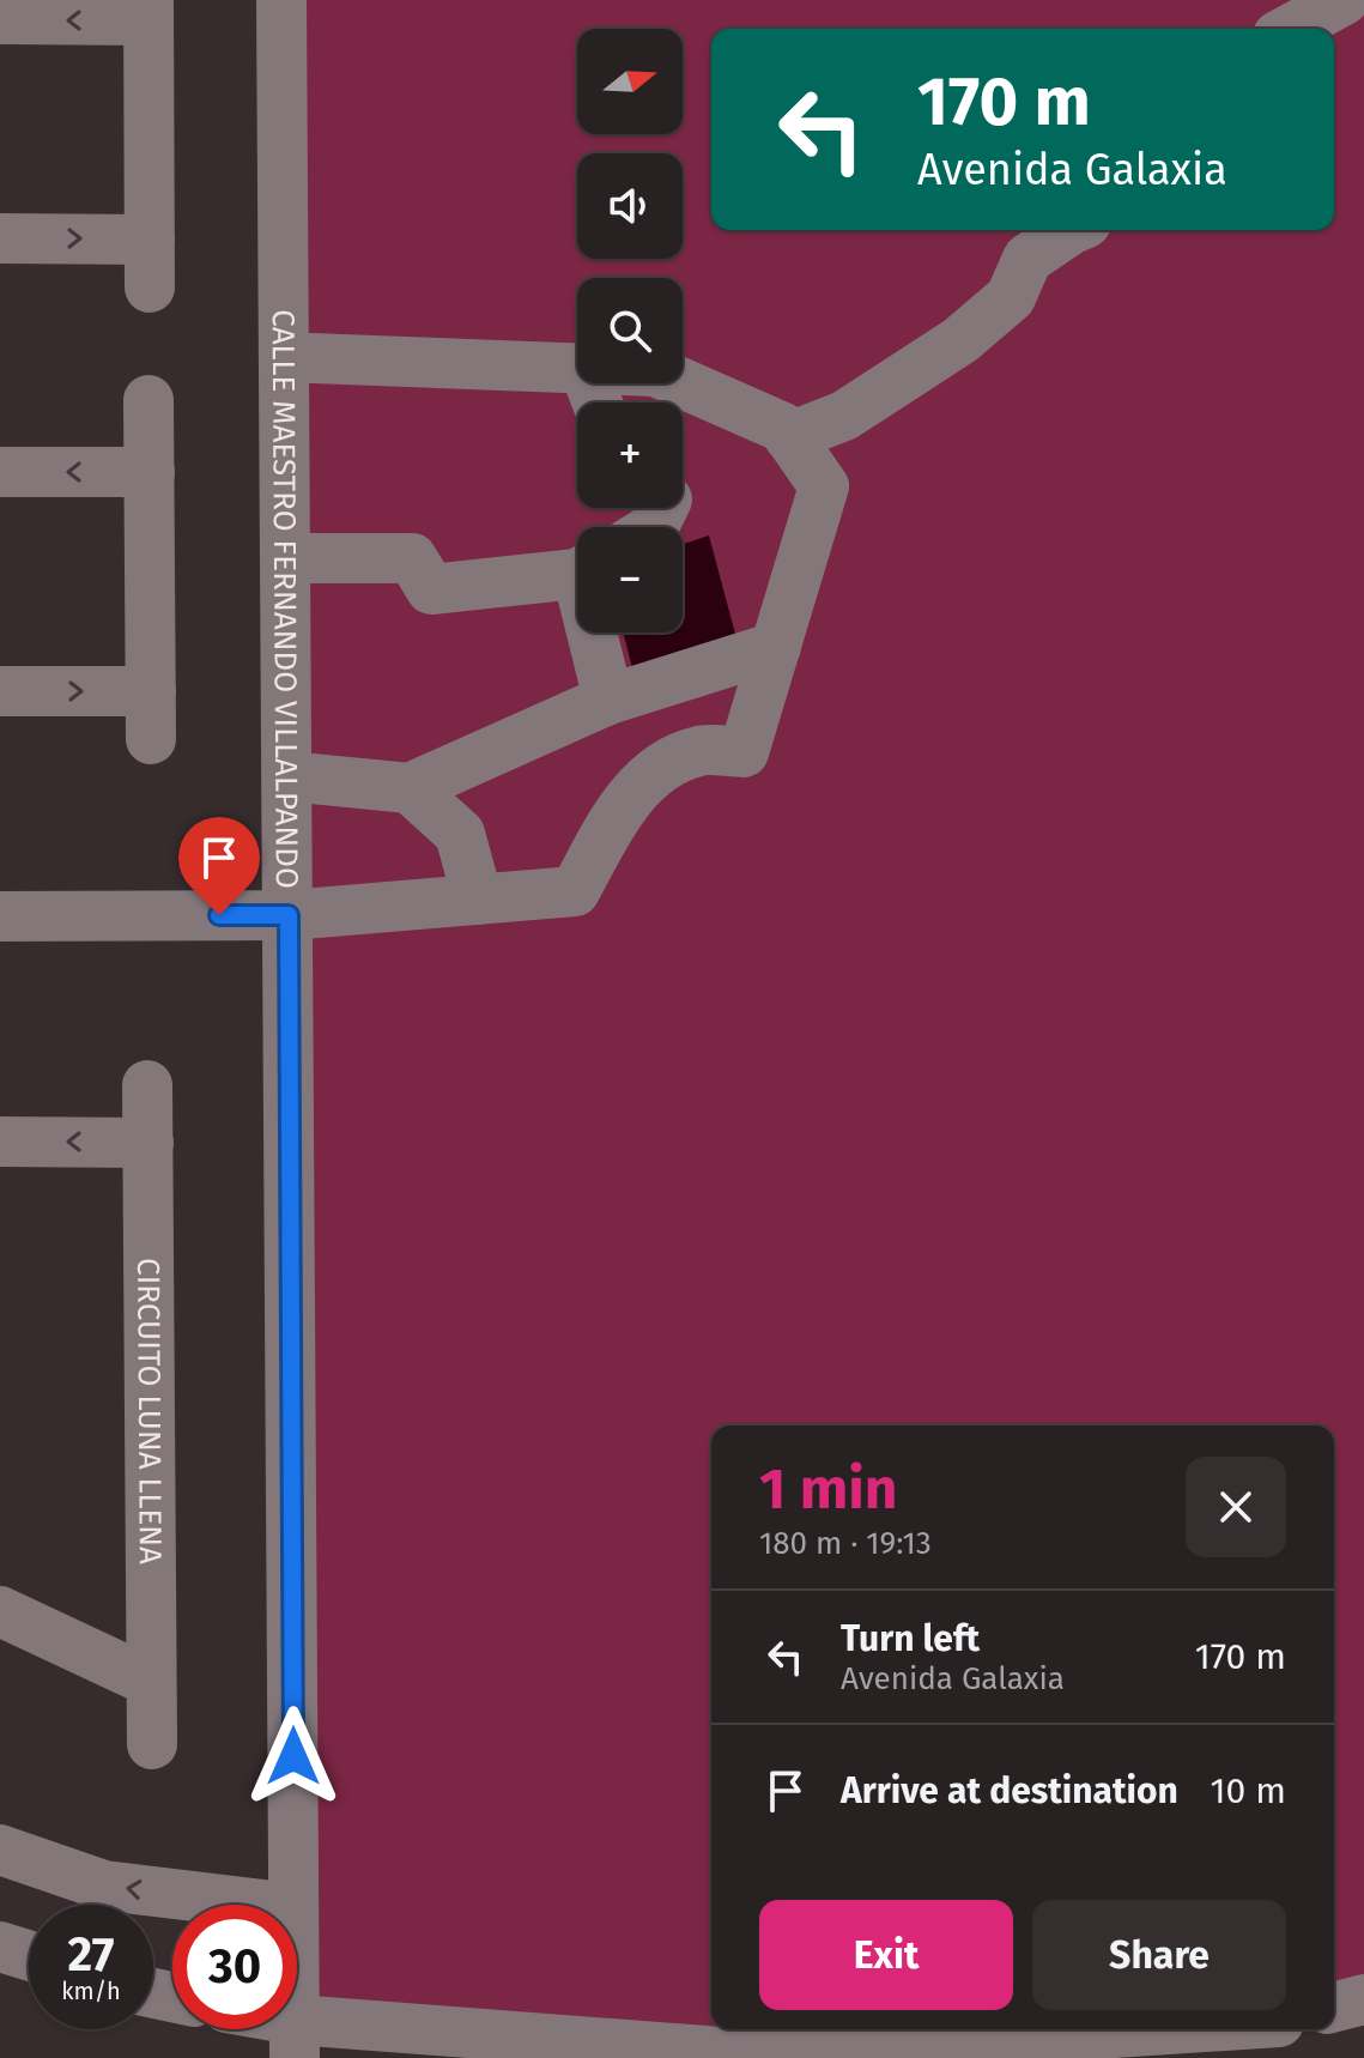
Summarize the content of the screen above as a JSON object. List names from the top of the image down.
{
  "streets": {
    "street": ["CALLE MAESTRO FERNANDO VILLALPANDO", "CIRCUITO LUNA LLENA"]
  },
  "north": "right",
  "page": {
    "map_buttons": ["+", "−"],
    "turn": ["170 m", "Avenida Galaxia"],
    "heading": ["1 min", "180 m · 19:13"],
    "list": [
      {
        "name": "Turn left",
        "note": "Avenida Galaxia",
        "value": "170 m"
      },
      {
        "name": "Arrive at destination",
        "value": "10 m"
      }
    ],
    "buttons": ["Exit", "Share"],
    "speed": "27 km/h",
    "limit": "30"
  }
}
